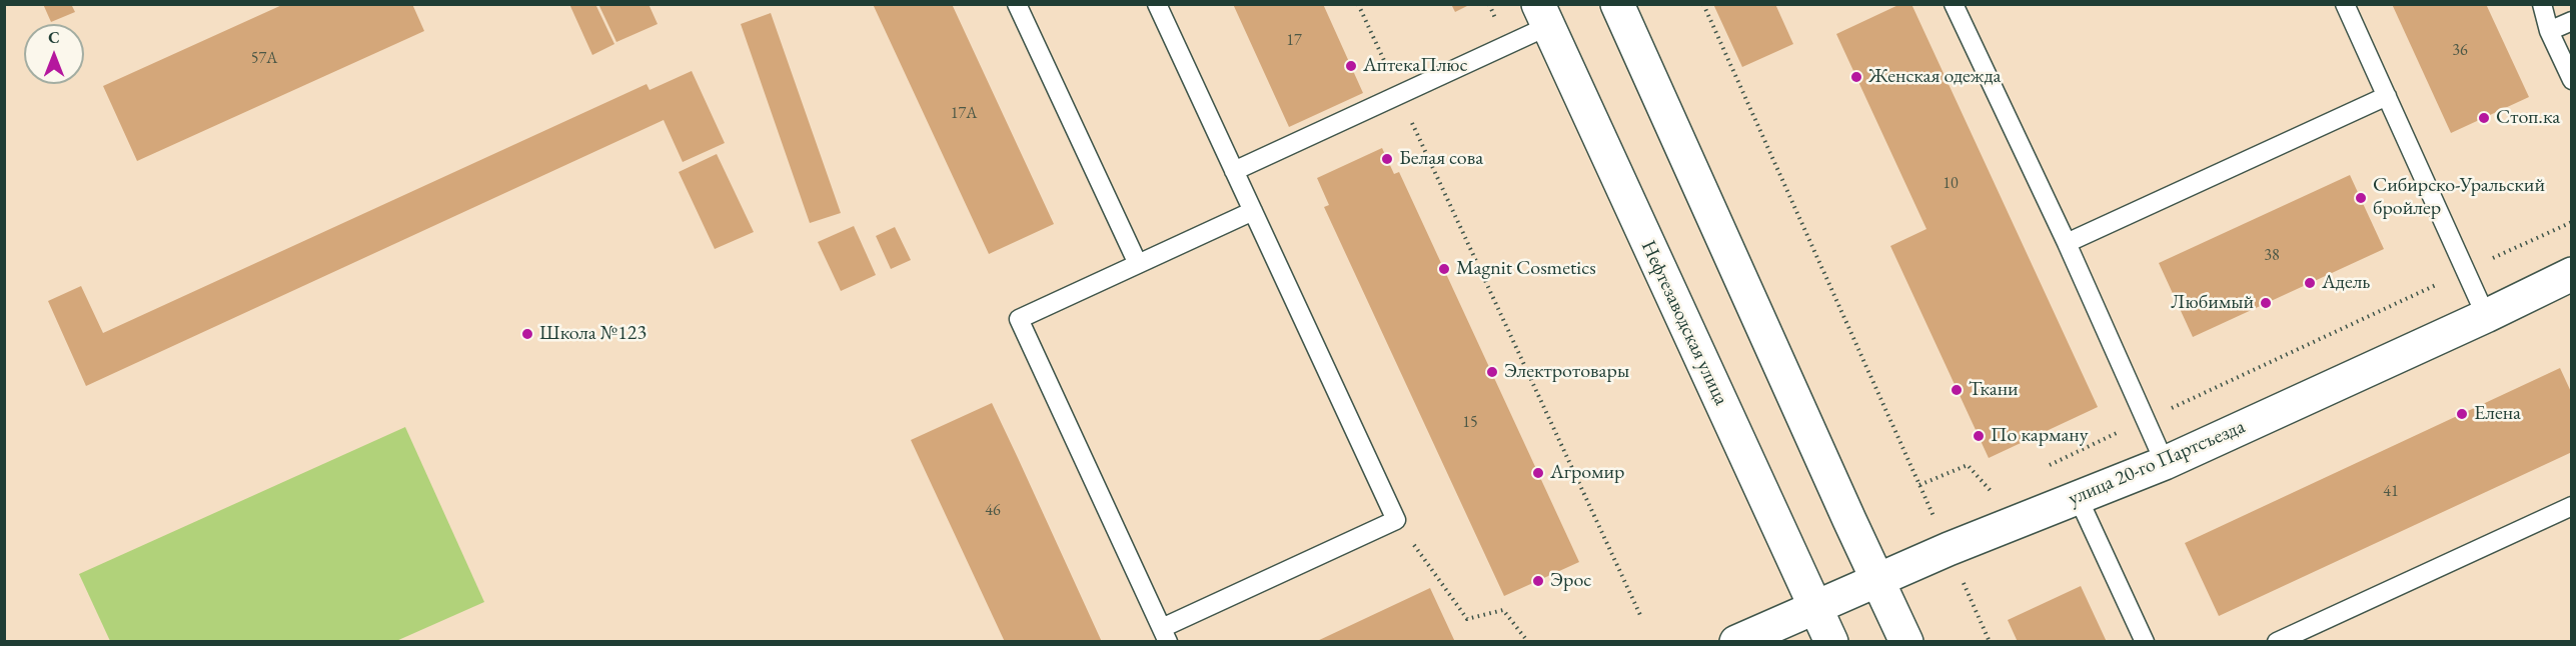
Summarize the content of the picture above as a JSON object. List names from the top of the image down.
{
  "streets": {
    "main road": ["Нефтезаводская улица", "улица 20-го Партсъезда"]
  },
  "crossings": [
    ["Нефтезаводская улица", "улица 20-го Партсъезда"]
  ],
  "places": [
    "АптекаПлюс",
    "Женская одежда",
    "Стоп.ка",
    "Белая сова",
    "Сибирско-Уральский бройлер",
    "Magnit Cosmetics",
    "Адель",
    "Любимый",
    "Школа №123",
    "Электротовары",
    "Ткани",
    "Елена",
    "По карману",
    "Агромир",
    "Эрос"
  ],
  "house_numbers": [
    "17",
    "36",
    "57А",
    "17А",
    "10",
    "38",
    "15",
    "41",
    "46"
  ],
  "north": "top"
}
